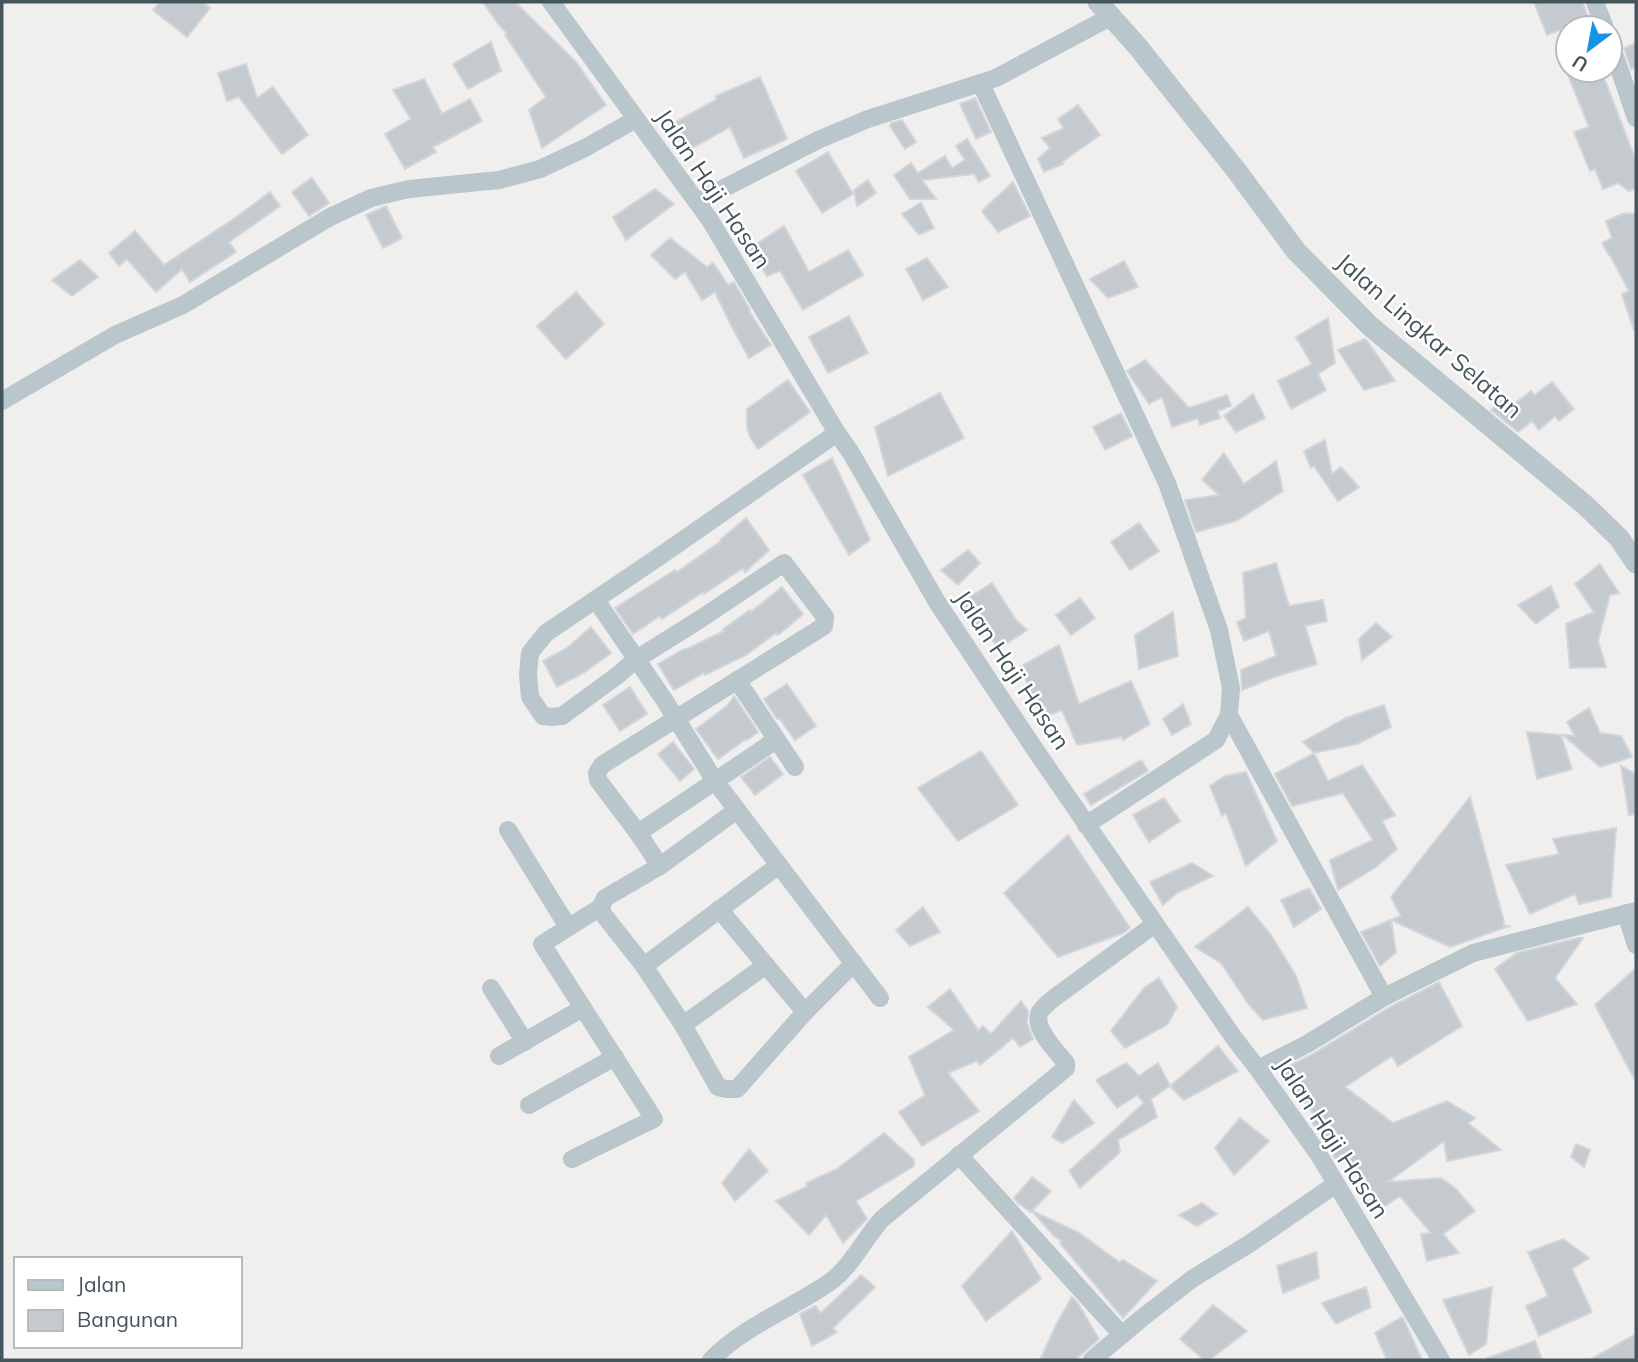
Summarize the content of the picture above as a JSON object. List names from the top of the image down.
{
  "streets": {
    "street": ["Jalan Haji Hasan", "Jalan Lingkar Selatan"]
  },
  "legend": ["Jalan", "Bangunan"],
  "north": "bottom left"
}
